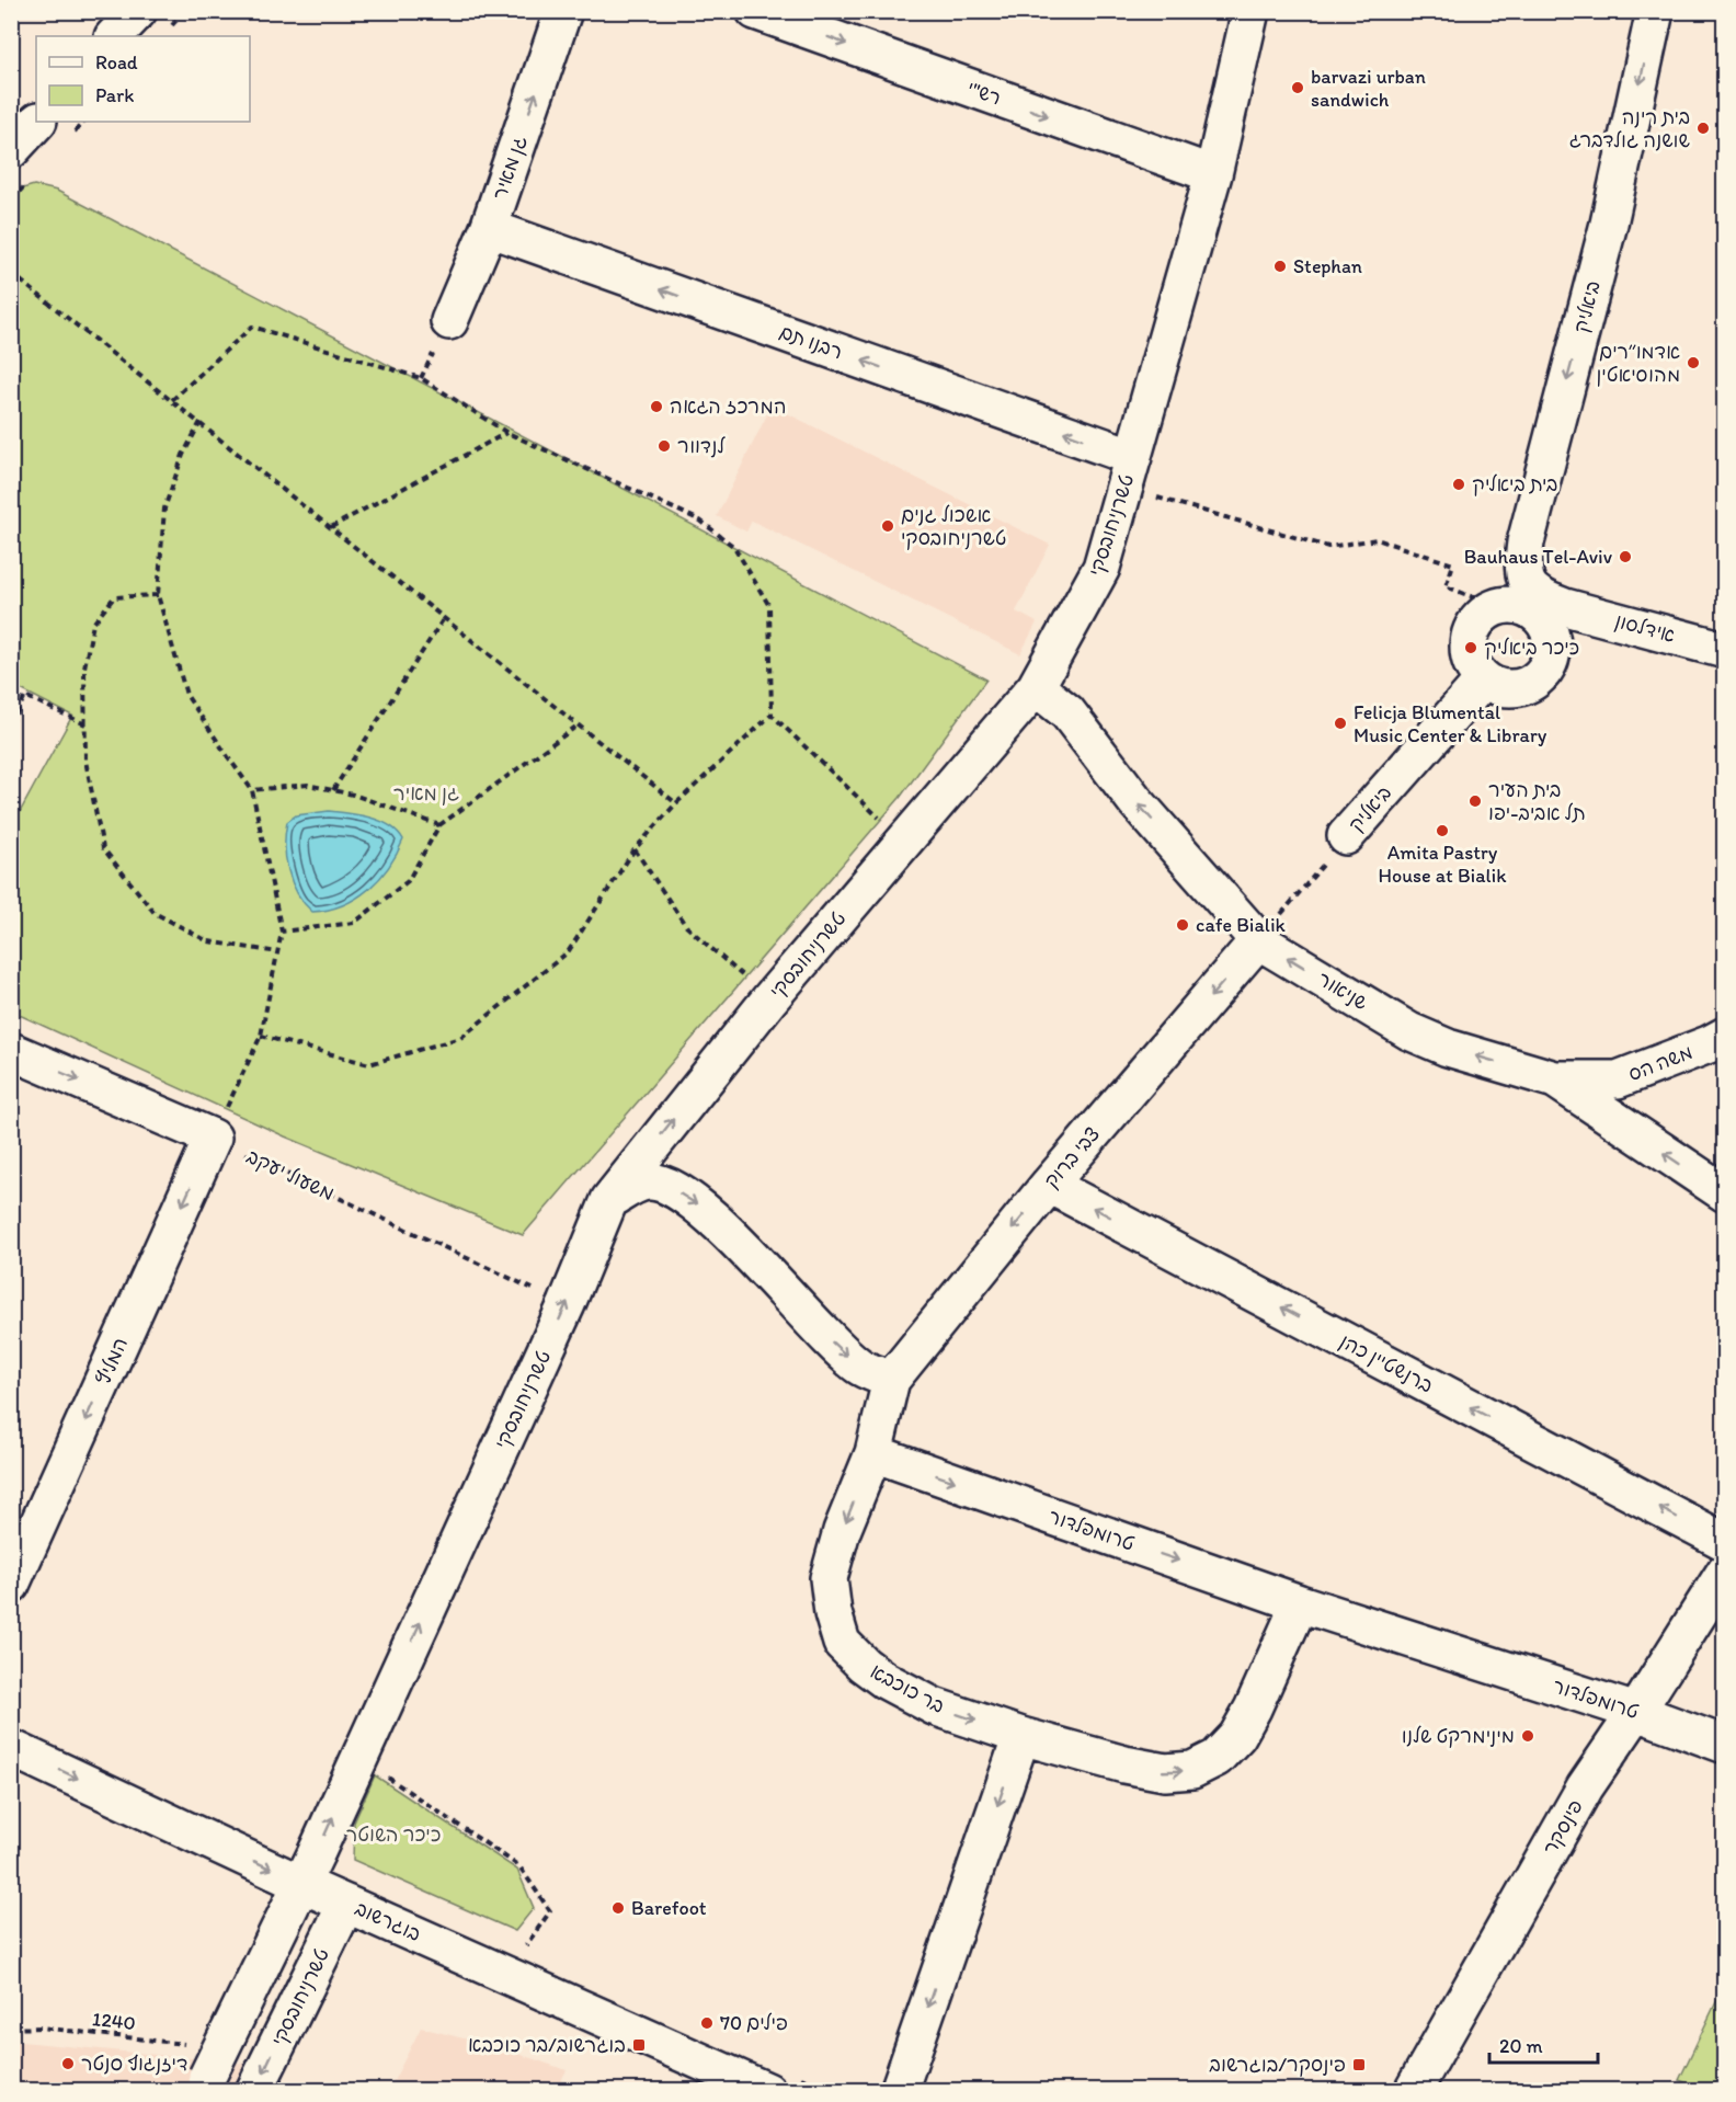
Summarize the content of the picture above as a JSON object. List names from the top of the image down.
{
  "streets": {
    "street": [
      "רש\"י",
      "גן מאיר",
      "ביאליק",
      "רבנו תם",
      "טשרניחובסקי",
      "אידלסון",
      "שניאור",
      "משה הס",
      "צבי ברוק",
      "המליץ",
      "ברנשטיין כהן",
      "טרומפלדור",
      "בר כוכבא",
      "פינסקר",
      "בוגרשוב"
    ],
    "path": ["משעול יעקב", "1240"]
  },
  "crossings": [
    ["רש\"י", "טשרניחובסקי"],
    ["גן מאיר", "רבנו תם"],
    ["ביאליק", "אידלסון"],
    ["ביאליק", "שניאור"],
    ["ביאליק", "צבי ברוק"],
    ["רבנו תם", "טשרניחובסקי"],
    ["טשרניחובסקי", "שניאור"],
    ["טשרניחובסקי", "משעול יעקב"],
    ["טשרניחובסקי", "בוגרשוב"],
    ["שניאור", "משה הס"],
    ["שניאור", "צבי ברוק"],
    ["צבי ברוק", "ברנשטיין כהן"],
    ["משעול יעקב", "המליץ"],
    ["טרומפלדור", "בר כוכבא"],
    ["טרומפלדור", "פינסקר"]
  ],
  "one_way": [
    "רש\"י",
    "גן מאיר",
    "ביאליק",
    "רבנו תם",
    "שניאור",
    "צבי ברוק",
    "המליץ",
    "ברנשטיין כהן",
    "טרומפלדור",
    "בוגרשוב"
  ],
  "parks": ["גן מאיר", "כיכר השוטר"],
  "places": {
    "other": [
      "barvazi urban sandwich",
      "בית רינה שושנה גולדברג",
      "Stephan",
      "אדמו״רים מהוסיאטין",
      "המרכז הגאה",
      "לנדוור",
      "בית ביאליק",
      "אשכול גנים טשרניחובסקי",
      "Bauhaus Tel-Aviv",
      "כיכר ביאליק",
      "Felicja Blumental Music Center & Library",
      "בית העיר תל אביב-יפו",
      "Amita Pastry House at Bialik",
      "cafe Bialik",
      "מינימרקט שלנו",
      "Barefoot",
      "70 פילים",
      "דיזנגוף סנטר"
    ],
    "transit": ["בוגרשוב/בר כוכבא", "פינסקר/בוגרשוב"]
  },
  "legend": ["Road", "Park"],
  "scale_bar": "20 m"
}
